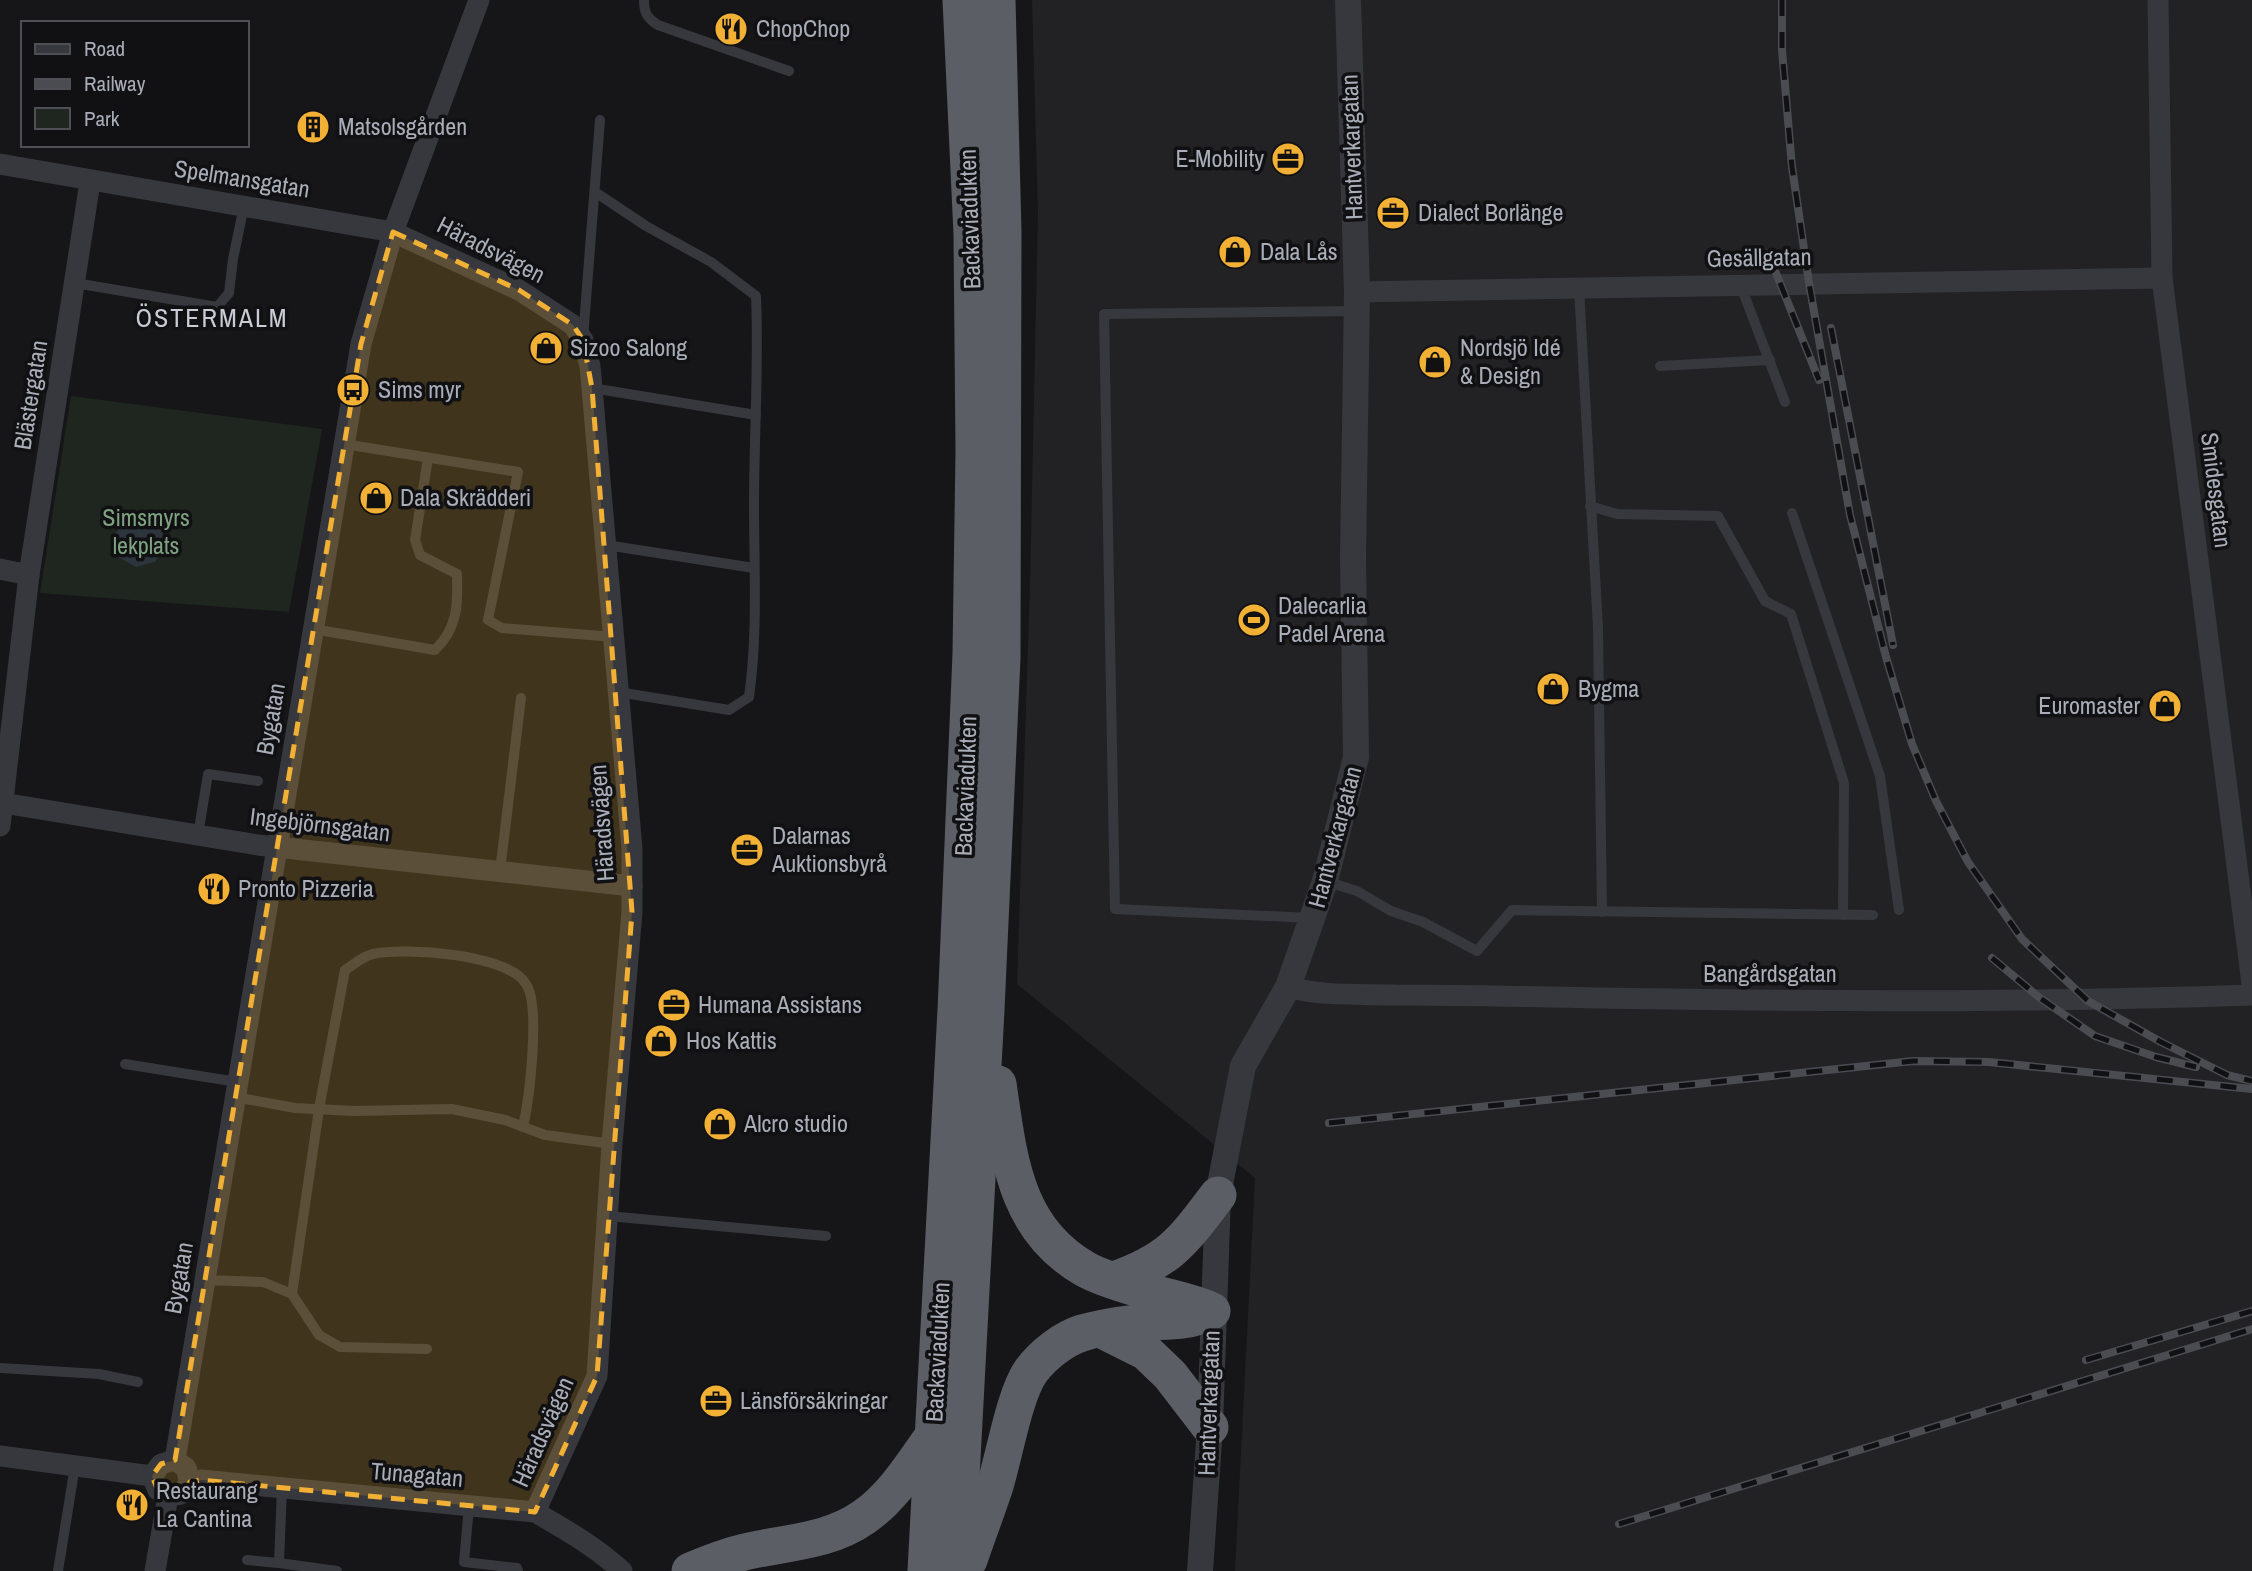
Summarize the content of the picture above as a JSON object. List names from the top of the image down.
{
  "streets": {
    "highway": ["Backaviadukten"],
    "street": [
      "Hantverkargatan",
      "Spelmansgatan",
      "Häradsvägen",
      "Gesällgatan",
      "Blästergatan",
      "Smidesgatan",
      "Bygatan",
      "Ingebjörnsgatan",
      "Bangårdsgatan",
      "Tunagatan"
    ]
  },
  "crossings": [
    ["Hantverkargatan", "Gesällgatan"],
    ["Hantverkargatan", "Bangårdsgatan"],
    ["Spelmansgatan", "Häradsvägen"],
    ["Spelmansgatan", "Blästergatan"],
    ["Spelmansgatan", "Bygatan"],
    ["Häradsvägen", "Bygatan"],
    ["Häradsvägen", "Ingebjörnsgatan"],
    ["Häradsvägen", "Tunagatan"],
    ["Gesällgatan", "Smidesgatan"],
    ["Blästergatan", "Ingebjörnsgatan"],
    ["Bygatan", "Ingebjörnsgatan"],
    ["Bygatan", "Tunagatan"]
  ],
  "districts": ["ÖSTERMALM"],
  "parks": ["Simsmyrs lekplats"],
  "places": {
    "restaurant": ["ChopChop", "Pronto Pizzeria", "Restaurang La Cantina"],
    "building": ["Matsolsgården"],
    "office": [
      "E-Mobility",
      "Dialect Borlänge",
      "Dalarnas Auktionsbyrå",
      "Humana Assistans",
      "Länsförsäkringar"
    ],
    "shop": [
      "Dala Lås",
      "Sizoo Salong",
      "Nordsjö Idé & Design",
      "Dala Skrädderi",
      "Bygma",
      "Euromaster",
      "Hos Kattis",
      "Alcro studio"
    ],
    "bus stop": ["Sims myr"],
    "sports": ["Dalecarlia Padel Arena"]
  },
  "legend": ["Road", "Railway", "Park"]
}
